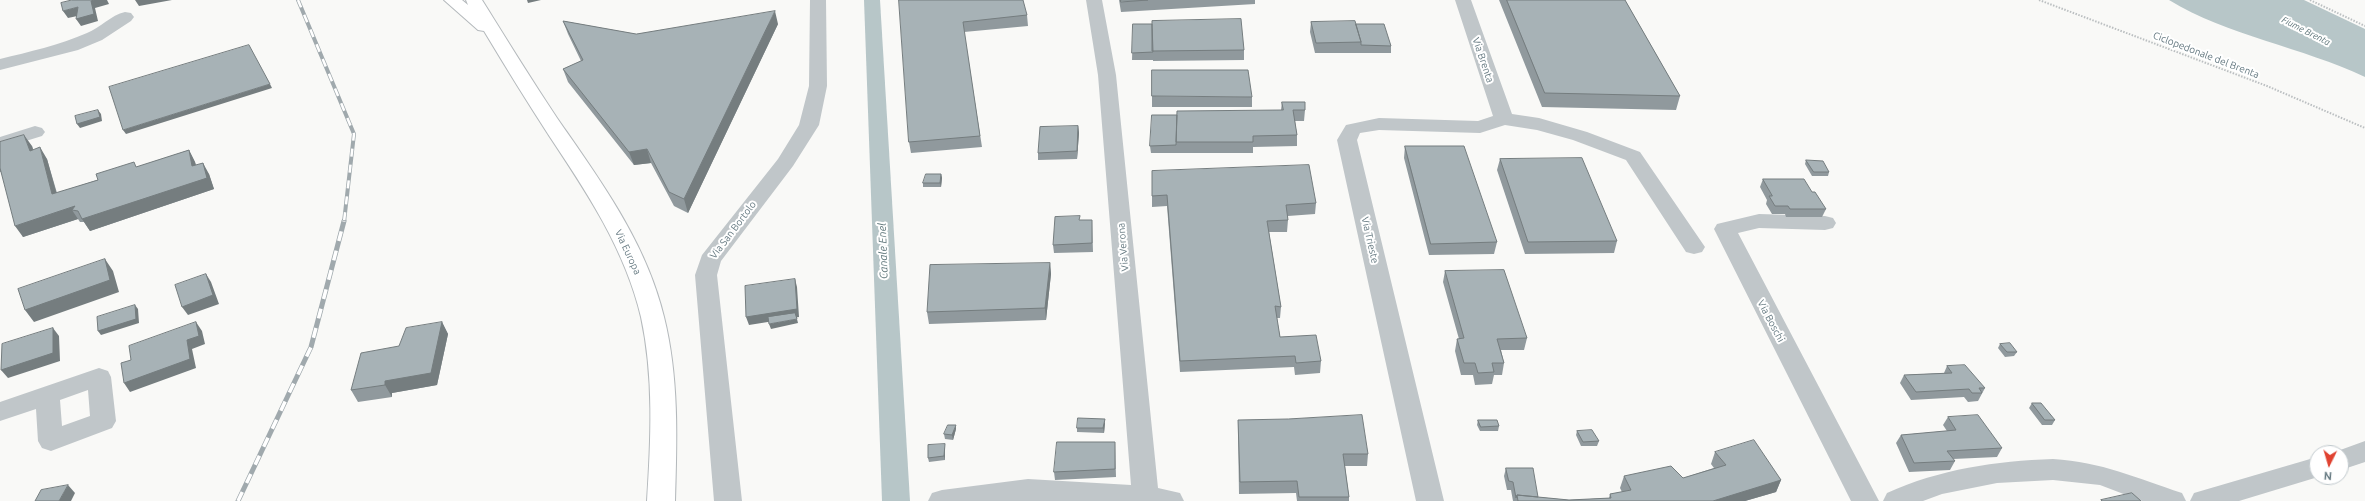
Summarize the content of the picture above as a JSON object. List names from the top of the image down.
{
  "streets": {
    "highway": ["Via Europa"],
    "street": [
      "Via Brenta",
      "Via San Bortolo",
      "Via Trieste",
      "Via Verona",
      "Via Boschi"
    ],
    "path": ["Ciclopedonale del Brenta"]
  },
  "crossings": [
    ["Via Brenta", "Via Trieste"]
  ],
  "water": ["Fiume Brenta", "Canale Enel"],
  "north": "bottom"
}
